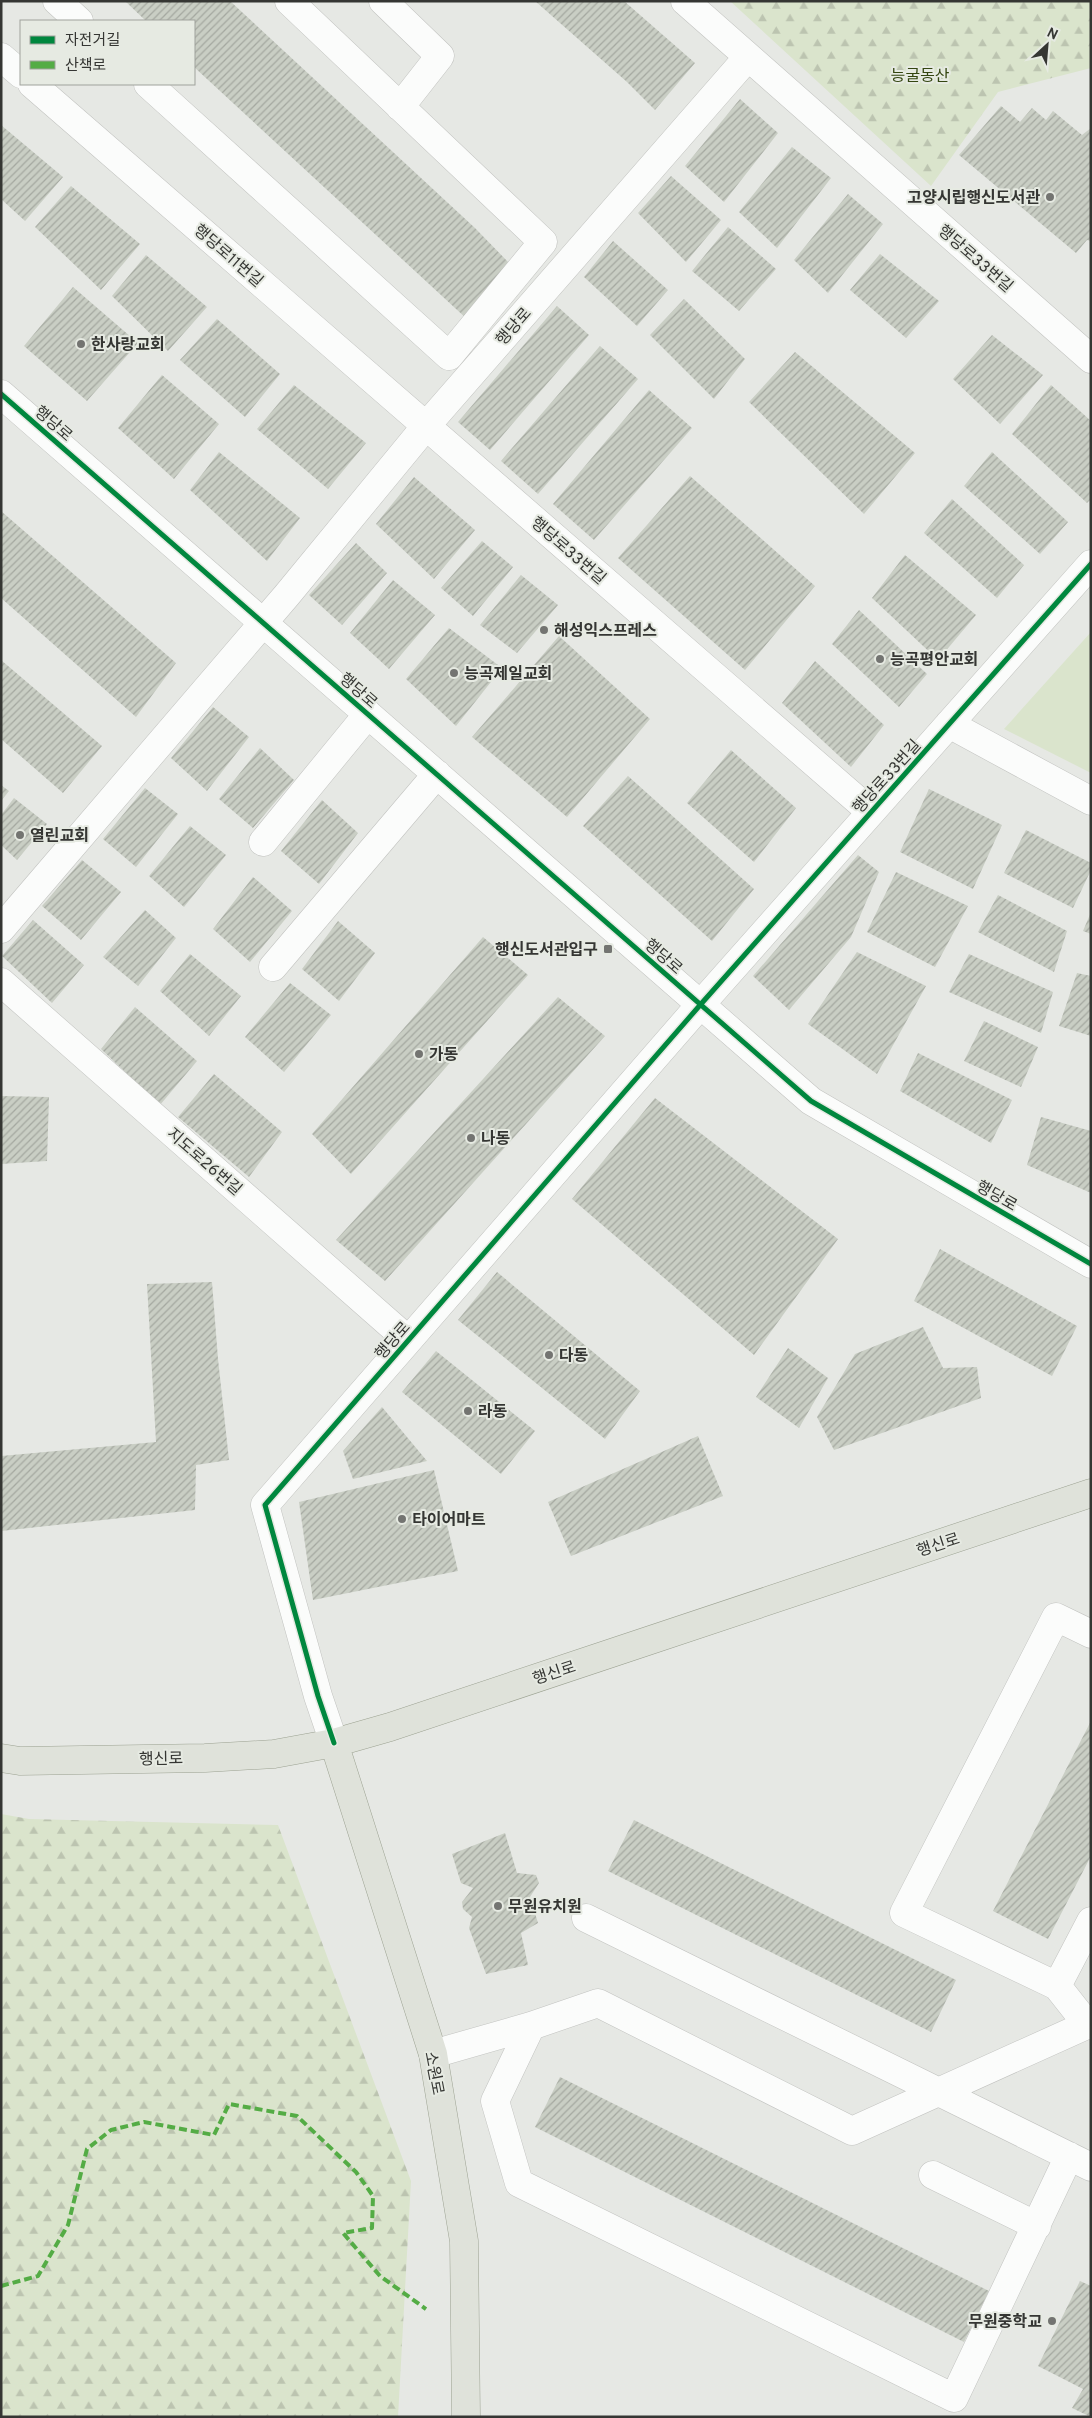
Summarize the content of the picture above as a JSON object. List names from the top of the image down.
{
  "streets": {
    "main road": ["행신로", "소원로"],
    "street": [
      "행당로11번길",
      "행당로33번길",
      "행당로",
      "지도로26번길"
    ]
  },
  "crossings": [
    ["행당로11번길", "행당로33번길"],
    ["행당로11번길", "행당로"],
    ["행당로33번길", "행당로"],
    ["행당로", "지도로26번길"],
    ["행당로", "행신로"],
    ["행당로", "소원로"],
    ["행신로", "소원로"]
  ],
  "parks": ["능굴동산"],
  "places": {
    "other": [
      "고양시립행신도서관",
      "한사랑교회",
      "해성익스프레스",
      "능곡평안교회",
      "능곡제일교회",
      "열린교회",
      "가동",
      "나동",
      "다동",
      "라동",
      "타이어마트",
      "무원유치원",
      "무원중학교"
    ],
    "transit": ["행신도서관입구"]
  },
  "legend": ["자전거길", "산책로"],
  "north": "top right"
}
